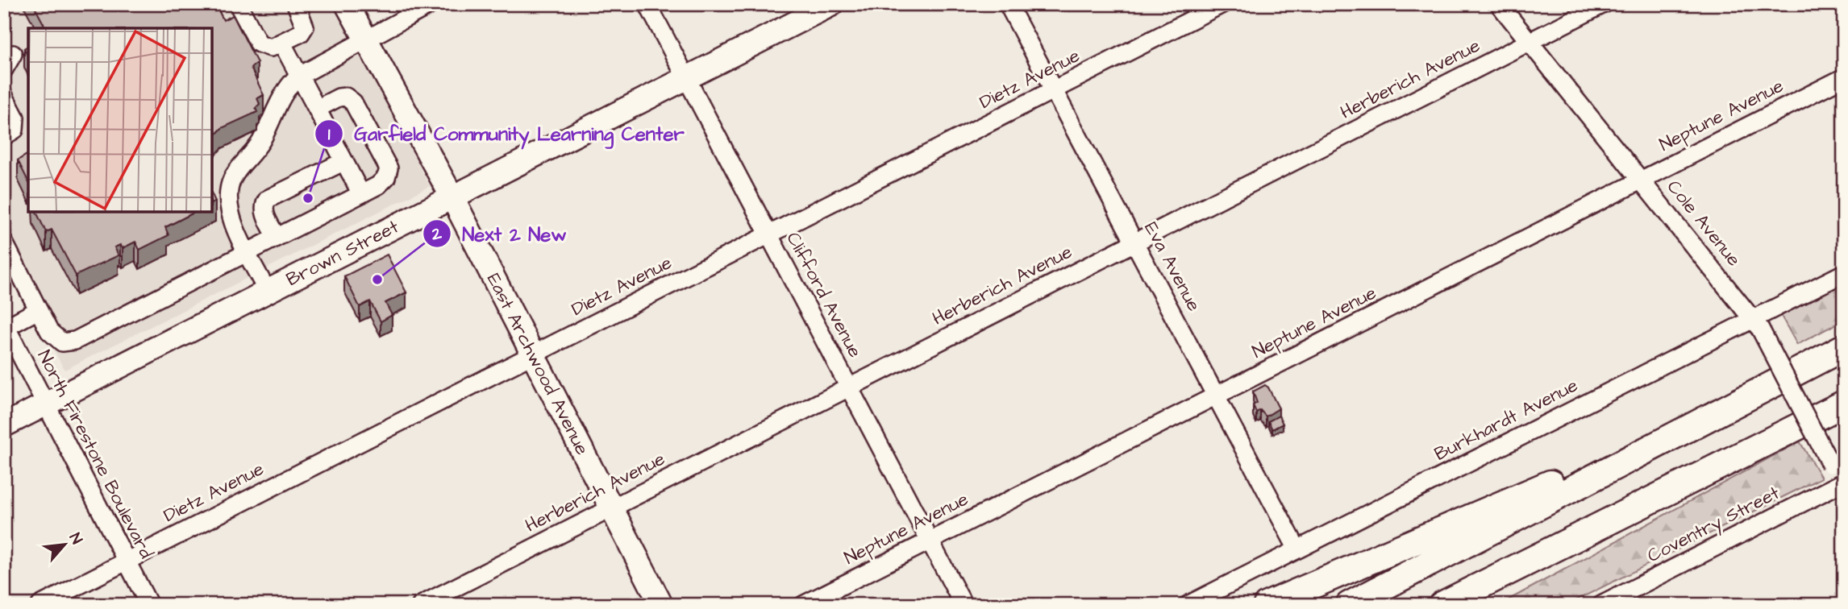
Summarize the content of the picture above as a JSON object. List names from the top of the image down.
{
  "streets": {
    "main road": ["Brown Street", "East Archwood Avenue"],
    "street": [
      "Dietz Avenue",
      "Herberich Avenue",
      "Neptune Avenue",
      "Cole Avenue",
      "Eva Avenue",
      "Clifford Avenue",
      "Burkhardt Avenue",
      "North Firestone Boulevard",
      "Coventry Street"
    ]
  },
  "crossings": [
    ["Dietz Avenue", "Eva Avenue"],
    ["Dietz Avenue", "Clifford Avenue"],
    ["Dietz Avenue", "East Archwood Avenue"],
    ["Dietz Avenue", "North Firestone Boulevard"],
    ["Herberich Avenue", "Cole Avenue"],
    ["Herberich Avenue", "Eva Avenue"],
    ["Herberich Avenue", "Clifford Avenue"],
    ["Herberich Avenue", "East Archwood Avenue"],
    ["Neptune Avenue", "Cole Avenue"],
    ["Neptune Avenue", "Eva Avenue"],
    ["Neptune Avenue", "Clifford Avenue"],
    ["Cole Avenue", "Burkhardt Avenue"],
    ["Cole Avenue", "Coventry Street"],
    ["Brown Street", "Clifford Avenue"],
    ["Brown Street", "East Archwood Avenue"],
    ["Brown Street", "North Firestone Boulevard"],
    ["Eva Avenue", "Burkhardt Avenue"]
  ],
  "places": ["Garfield Community Learning Center", "Next 2 New"],
  "north": "top right"
}
